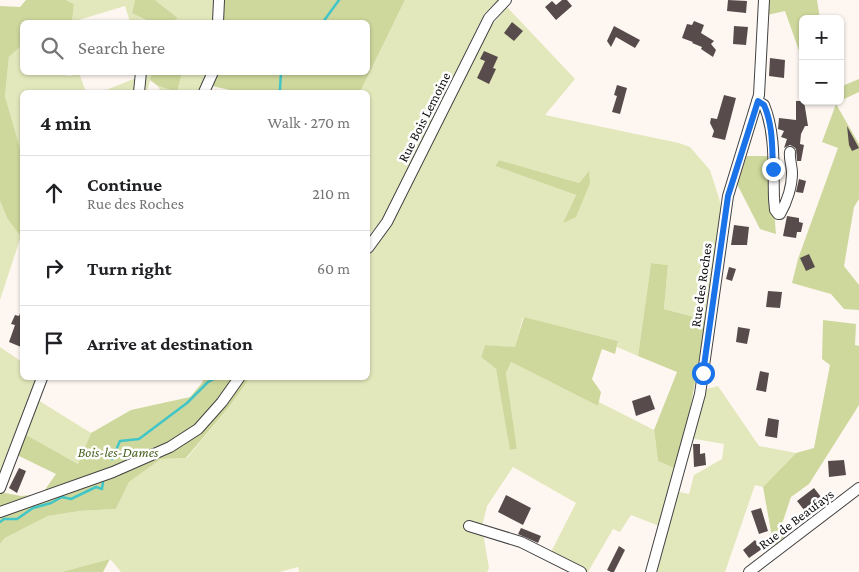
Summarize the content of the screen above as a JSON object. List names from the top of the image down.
{
  "streets": {
    "street": ["Rue Bois Lemoine", "Rue des Roches", "Rue de Beaufays"]
  },
  "parks": ["Bois-les-Dames"],
  "page": {
    "map_buttons": ["+", "−"],
    "search": "Search here",
    "heading": ["4 min", "Walk · 270 m"],
    "list": [
      ["Continue", "Rue des Roches", "210 m"],
      ["Turn right", "60 m"],
      "Arrive at destination"
    ]
  }
}
